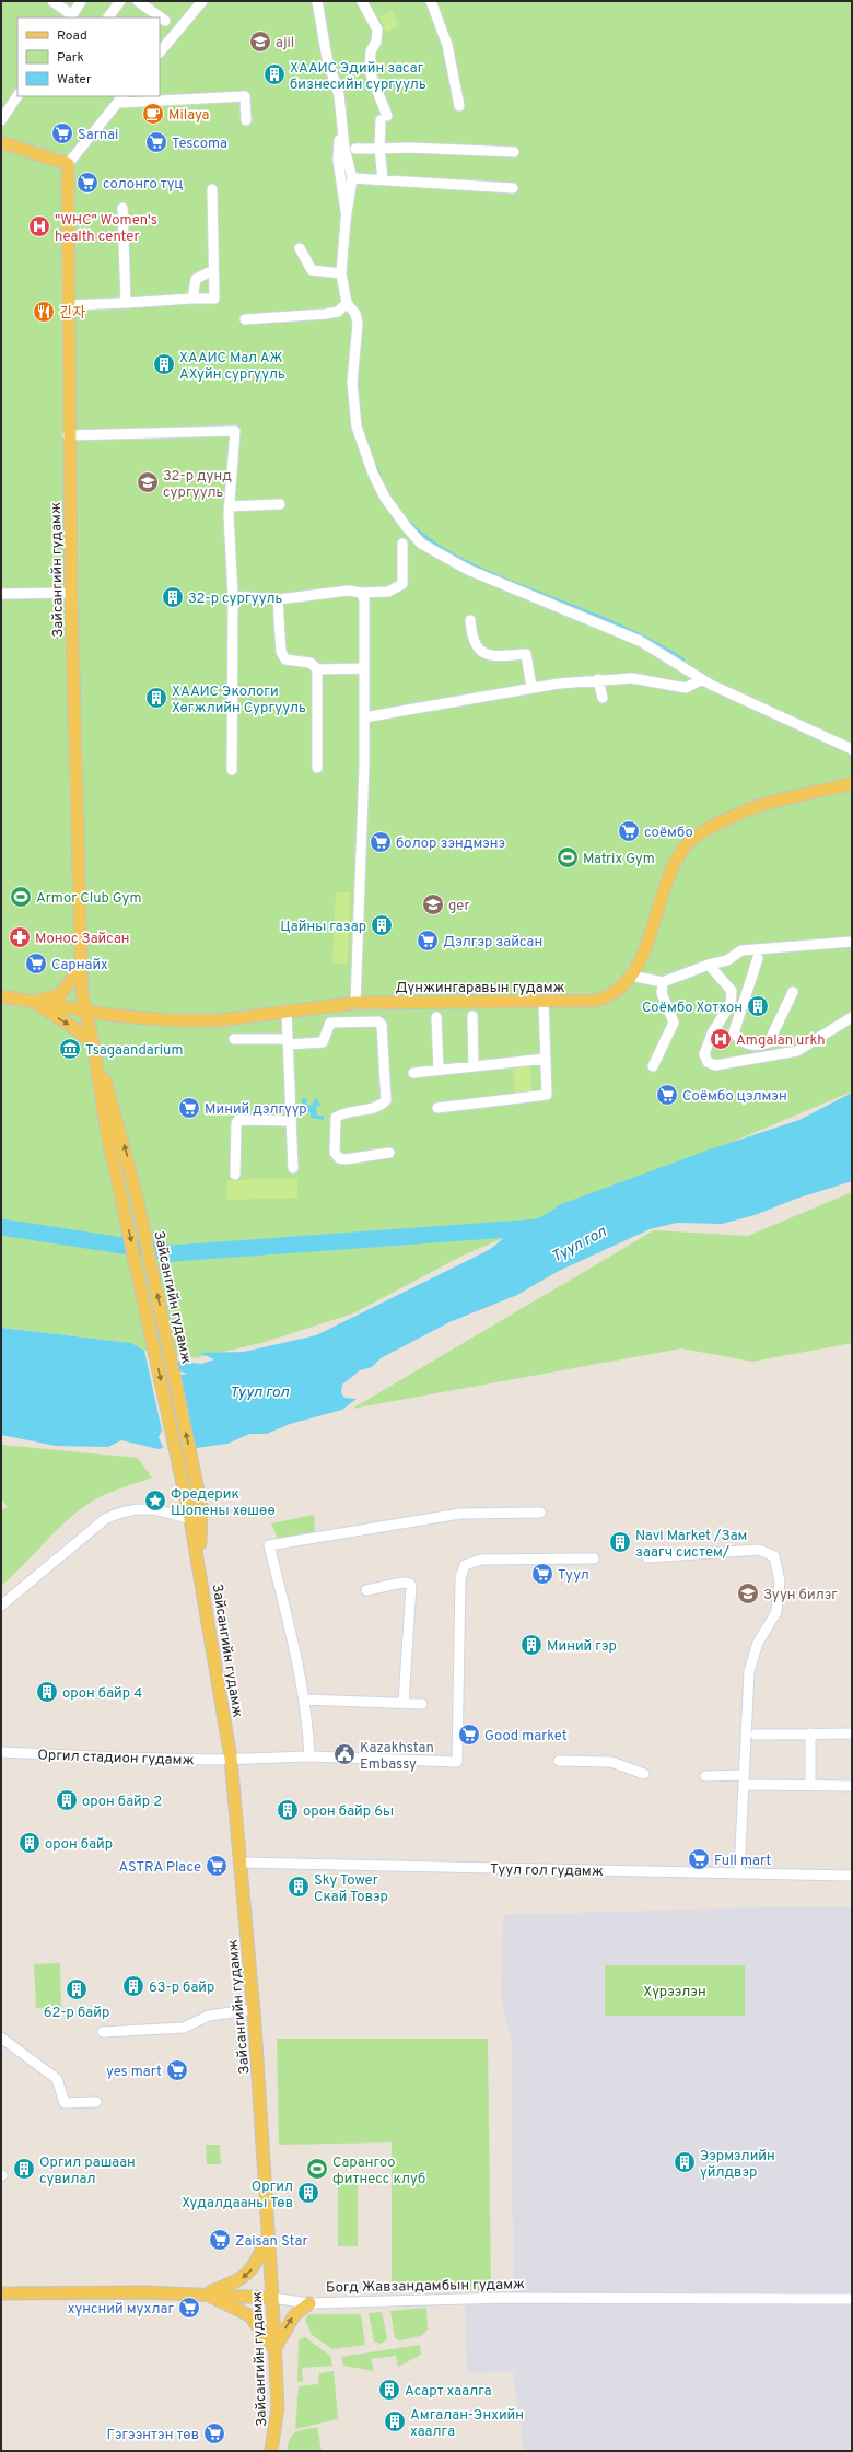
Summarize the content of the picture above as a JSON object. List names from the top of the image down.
{
  "streets": {
    "main road": ["Зайсангийн гудамж", "Дүнжингаравын гудамж", "Богд Жавзандамбын гудамж"],
    "street": ["Оргил стадион гудамж", "Туул гол гудамж"]
  },
  "crossings": [
    ["Зайсангийн гудамж", "Дүнжингаравын гудамж"],
    ["Зайсангийн гудамж", "Оргил стадион гудамж"],
    ["Зайсангийн гудамж", "Туул гол гудамж"],
    ["Зайсангийн гудамж", "Богд Жавзандамбын гудамж"]
  ],
  "water": ["Туул гол"],
  "parks": ["Хүрээлэн"],
  "places": {
    "school or university": [
      "ajil",
      "32-р дунд сургууль",
      "ger",
      "Зуун билэг"
    ],
    "building": [
      "ХААИС Эдийн засаг бизнесийн сургууль",
      "ХААИС Мал АЖ АХуйн сургууль",
      "32-р сургууль",
      "ХААИС Экологи Хөгжлийн Сургууль",
      "Цайны газар",
      "Соёмбо Хотхон",
      "Navi Market /Зам заагч систем/",
      "Миний гэр",
      "орон байр 4",
      "орон байр 2",
      "орон байр 6ы",
      "орон байр",
      "Sky Tower Скай Товэр",
      "63-р байр",
      "62-р байр",
      "Ээрмэлийн үйлдвэр",
      "Оргил рашаан сувилал",
      "Оргил Худалдааны Төв",
      "Асарт хаалга",
      "Амгалан-Энхийн хаалга"
    ],
    "cafe": ["Milaya"],
    "supermarket": [
      "Sarnai",
      "Tescoma",
      "солонго түц",
      "соёмбо",
      "болор зэндмэнэ",
      "Дэлгэр зайсан",
      "Сарнайх",
      "Соёмбо цэлмэн",
      "Миний дэлгүүр",
      "Туул",
      "Good market",
      "Full mart",
      "ASTRA Place",
      "yes mart",
      "Zaisan Star",
      "хүнсний мухлаг",
      "Гэгээнтэн төв"
    ],
    "hospital": ["\"WHC\" Women's health center", "Amgalan urkh"],
    "restaurant": ["긴자"],
    "sports": ["Matrix Gym", "Armor Club Gym", "Сарангоо фитнесс клуб"],
    "pharmacy": ["Монос Зайсан"],
    "museum": ["Tsagaandarium"],
    "place": ["Фредерик Шопены хөшөө"],
    "public building": ["Kazakhstan Embassy"]
  },
  "legend": ["Road", "Park", "Water"]
}
